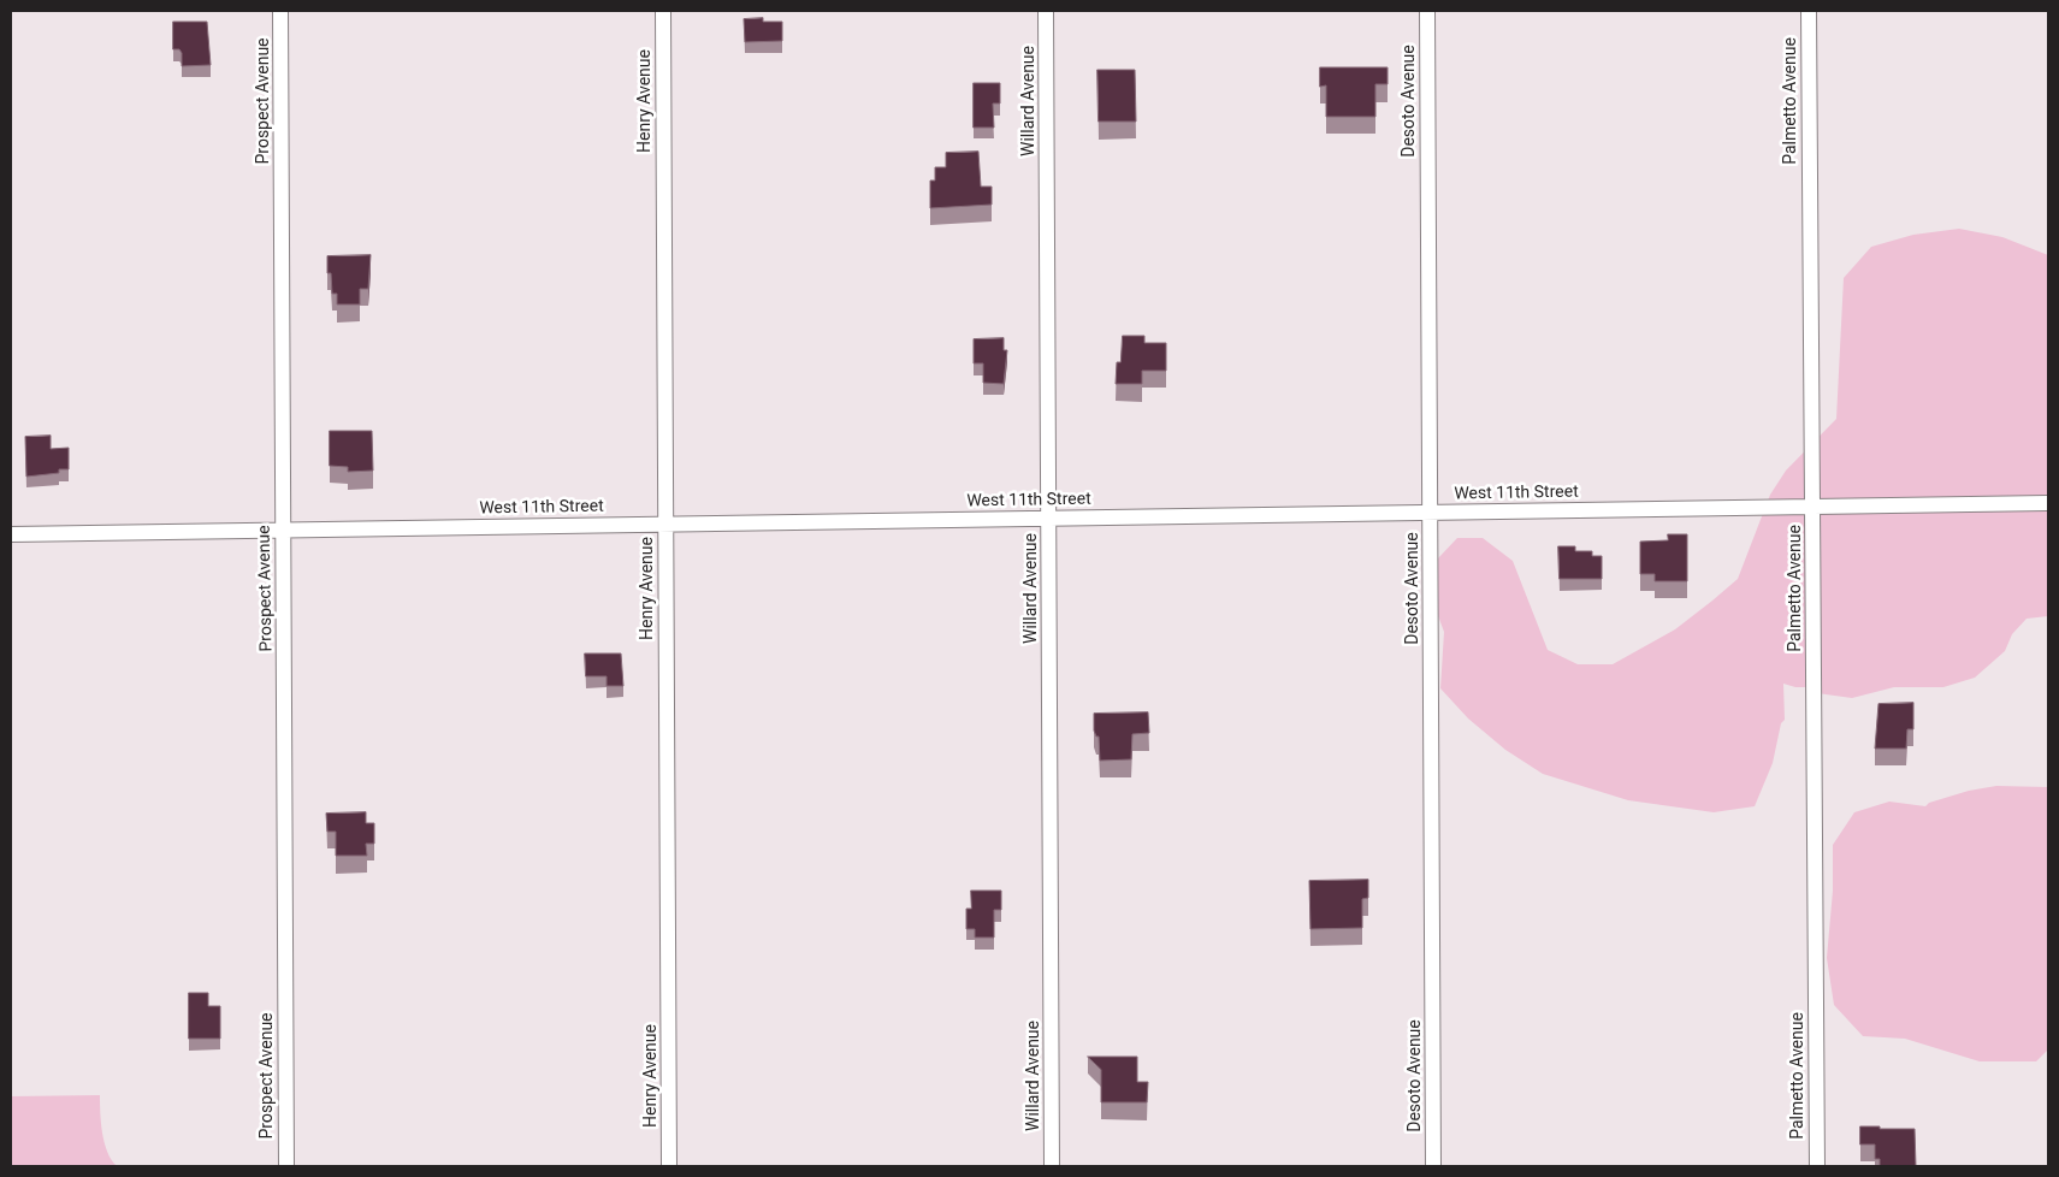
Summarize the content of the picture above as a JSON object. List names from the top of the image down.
{
  "streets": {
    "street": [
      "Prospect Avenue",
      "Henry Avenue",
      "Willard Avenue",
      "Desoto Avenue",
      "Palmetto Avenue",
      "West 11th Street"
    ]
  },
  "crossings": [
    ["Prospect Avenue", "West 11th Street"],
    ["Henry Avenue", "West 11th Street"],
    ["Willard Avenue", "West 11th Street"],
    ["Desoto Avenue", "West 11th Street"],
    ["Palmetto Avenue", "West 11th Street"]
  ]
}
